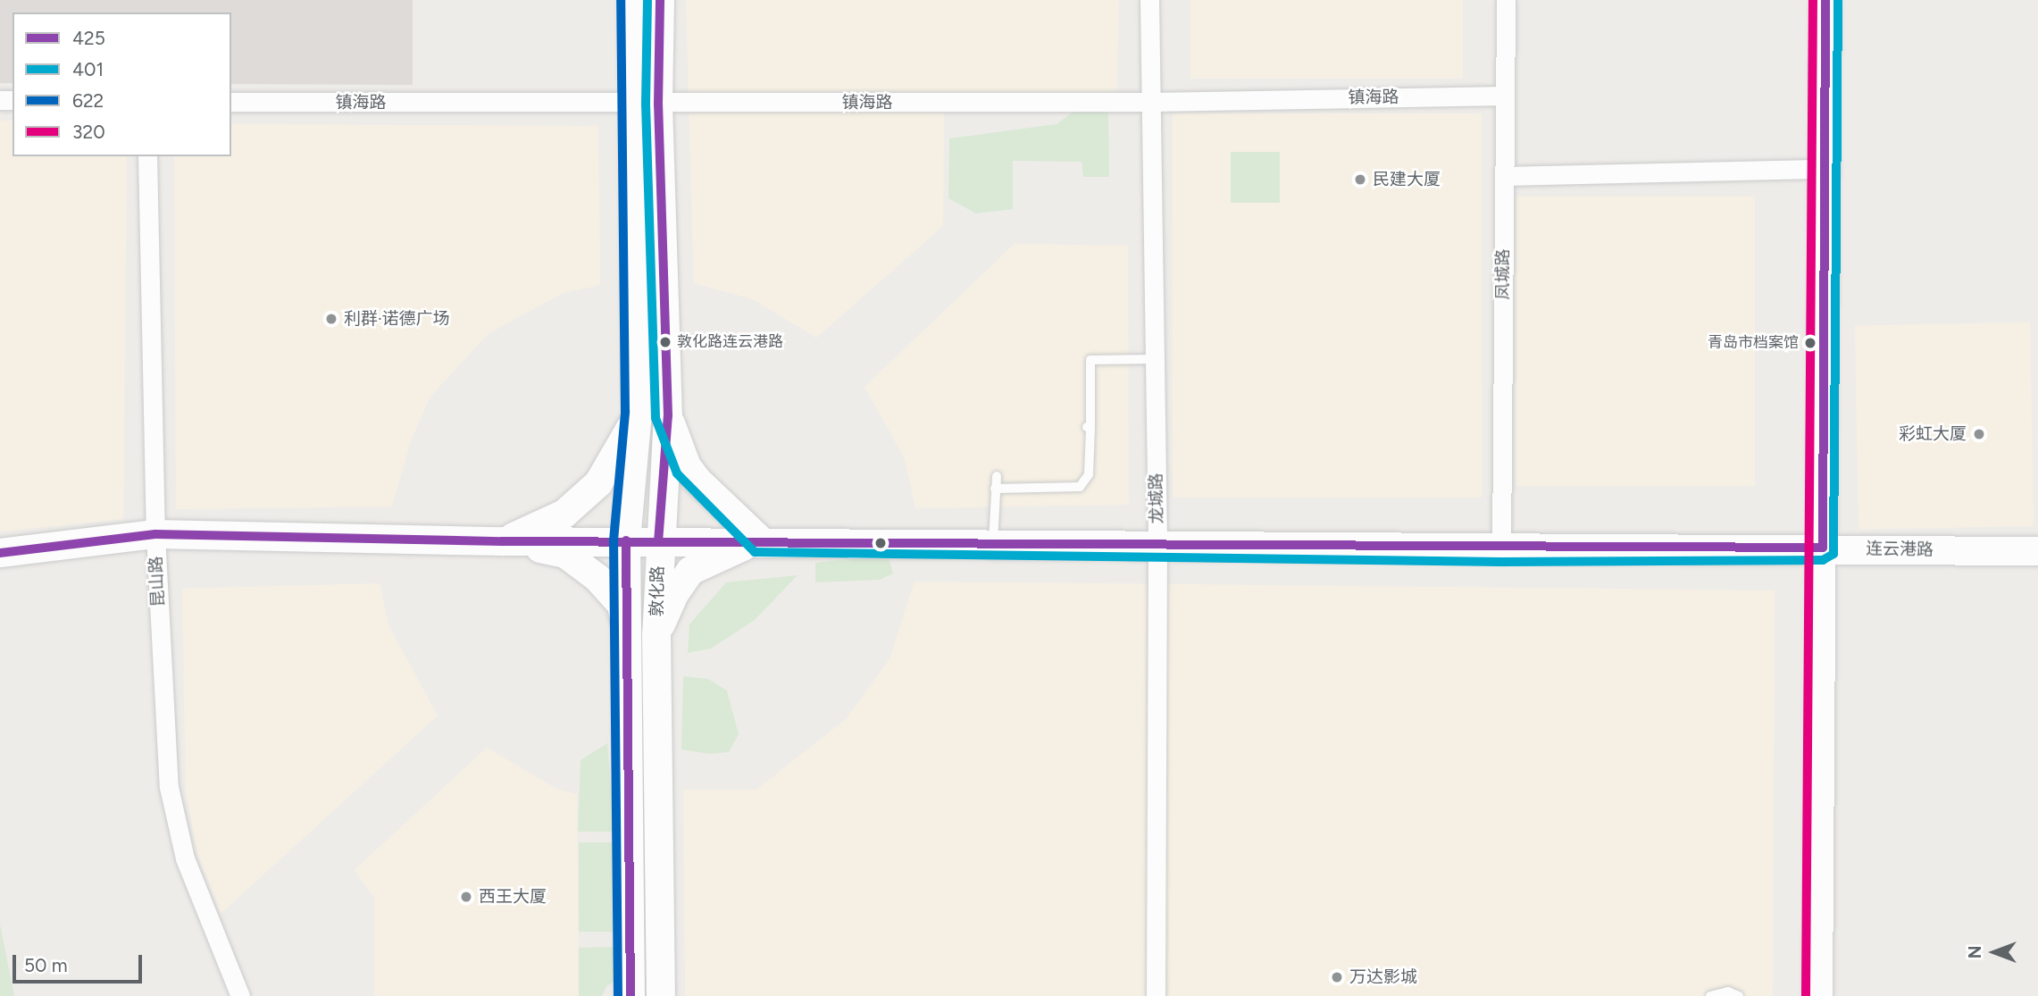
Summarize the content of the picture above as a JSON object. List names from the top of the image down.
{
  "streets": {
    "main road": ["连云港路", "敦化路"],
    "street": [
      "镇海路",
      "凤城路",
      "龙城路",
      "昆山路"
    ]
  },
  "crossings": [
    ["镇海路", "凤城路"],
    ["镇海路", "龙城路"],
    ["镇海路", "敦化路"],
    ["凤城路", "连云港路"],
    ["龙城路", "连云港路"],
    ["连云港路", "昆山路"],
    ["连云港路", "敦化路"]
  ],
  "places": [
    "民建大厦",
    "利群·诺德广场",
    "敦化路连云港路",
    "青岛市档案馆",
    "彩虹大厦",
    "西王大厦",
    "万达影城"
  ],
  "lines": [
    "transit line 425",
    "transit line 401",
    "transit line 622",
    "transit line 320"
  ],
  "legend": [
    "425",
    "401",
    "622",
    "320"
  ],
  "scale_bar": "50 m",
  "north": "left"
}
